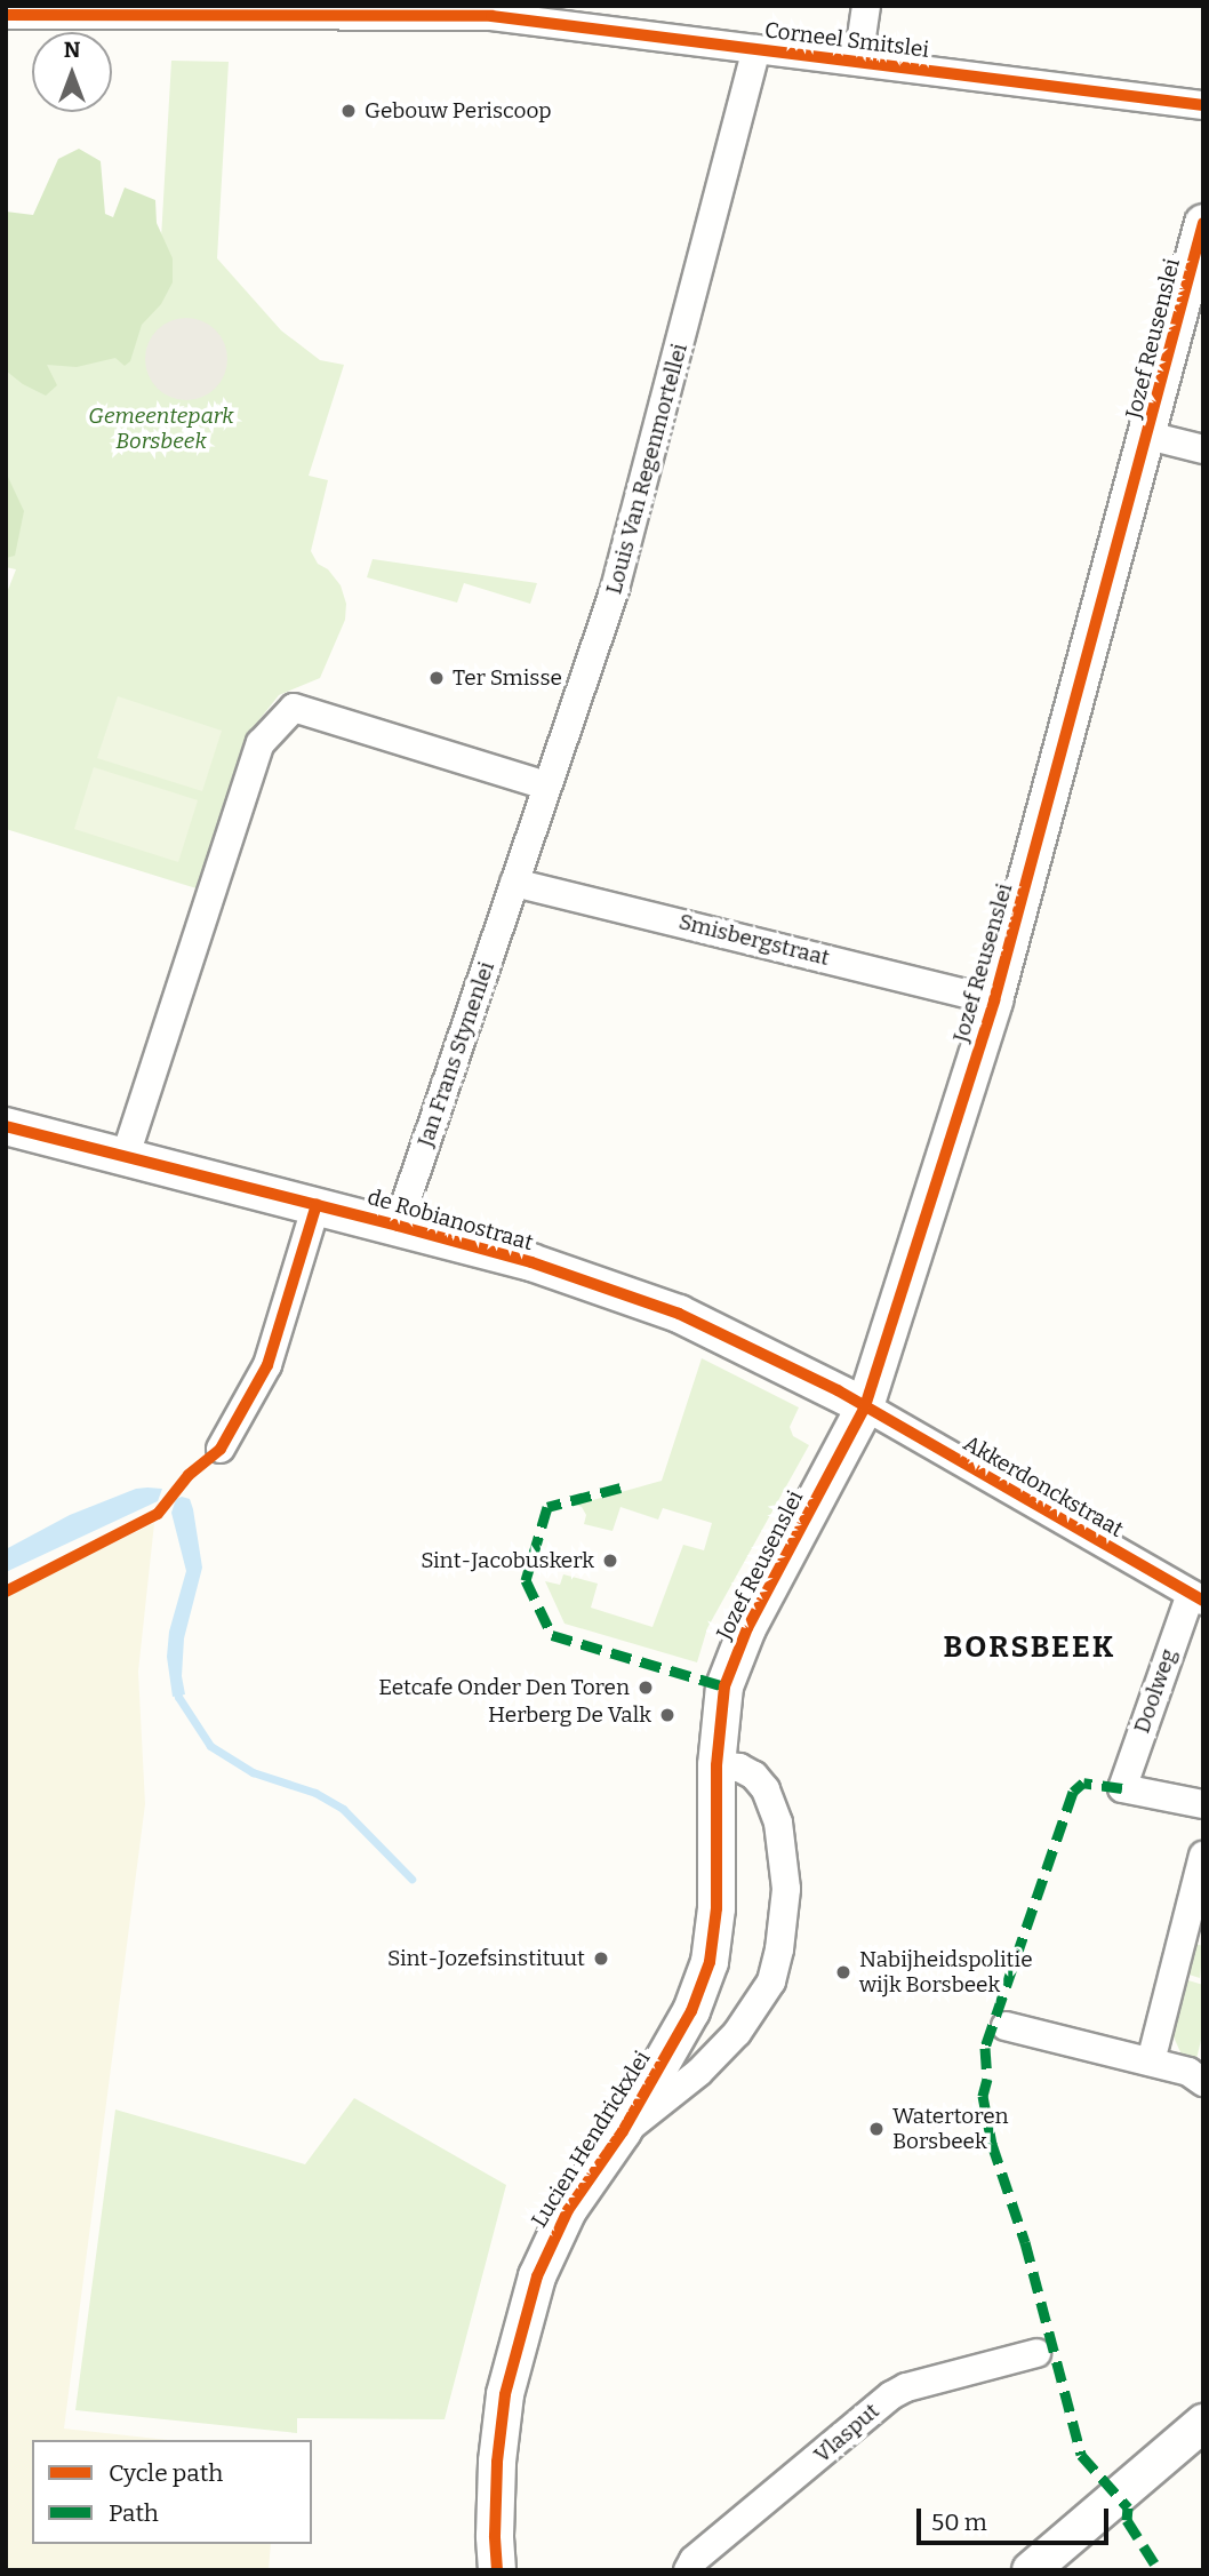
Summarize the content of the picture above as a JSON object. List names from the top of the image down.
{
  "streets": {
    "street": [
      "Corneel Smitslei",
      "Jozef Reusenslei",
      "Louis Van Regenmortellei",
      "Smisbergstraat",
      "Jan Frans Stynenlei",
      "de Robianostraat",
      "Akkerdonckstraat",
      "Doolweg",
      "Lucien Hendrickxlei",
      "Vlasput"
    ]
  },
  "crossings": [
    ["Corneel Smitslei", "Louis Van Regenmortellei"],
    ["Jozef Reusenslei", "Smisbergstraat"],
    ["Jozef Reusenslei", "de Robianostraat"],
    ["Jozef Reusenslei", "Akkerdonckstraat"],
    ["Jozef Reusenslei", "Lucien Hendrickxlei"],
    ["Louis Van Regenmortellei", "Smisbergstraat"],
    ["Louis Van Regenmortellei", "Jan Frans Stynenlei"],
    ["Smisbergstraat", "Jan Frans Stynenlei"],
    ["Jan Frans Stynenlei", "de Robianostraat"],
    ["de Robianostraat", "Akkerdonckstraat"],
    ["Akkerdonckstraat", "Doolweg"]
  ],
  "districts": ["BORSBEEK"],
  "parks": ["Gemeentepark Borsbeek"],
  "places": [
    "Gebouw Periscoop",
    "Ter Smisse",
    "Sint-Jacobuskerk",
    "Eetcafe Onder Den Toren",
    "Herberg De Valk",
    "Sint-Jozefsinstituut",
    "Nabijheidspolitie wijk Borsbeek",
    "Watertoren Borsbeek"
  ],
  "legend": ["Cycle path", "Path"],
  "scale_bar": "50 m",
  "north": "top"
}
